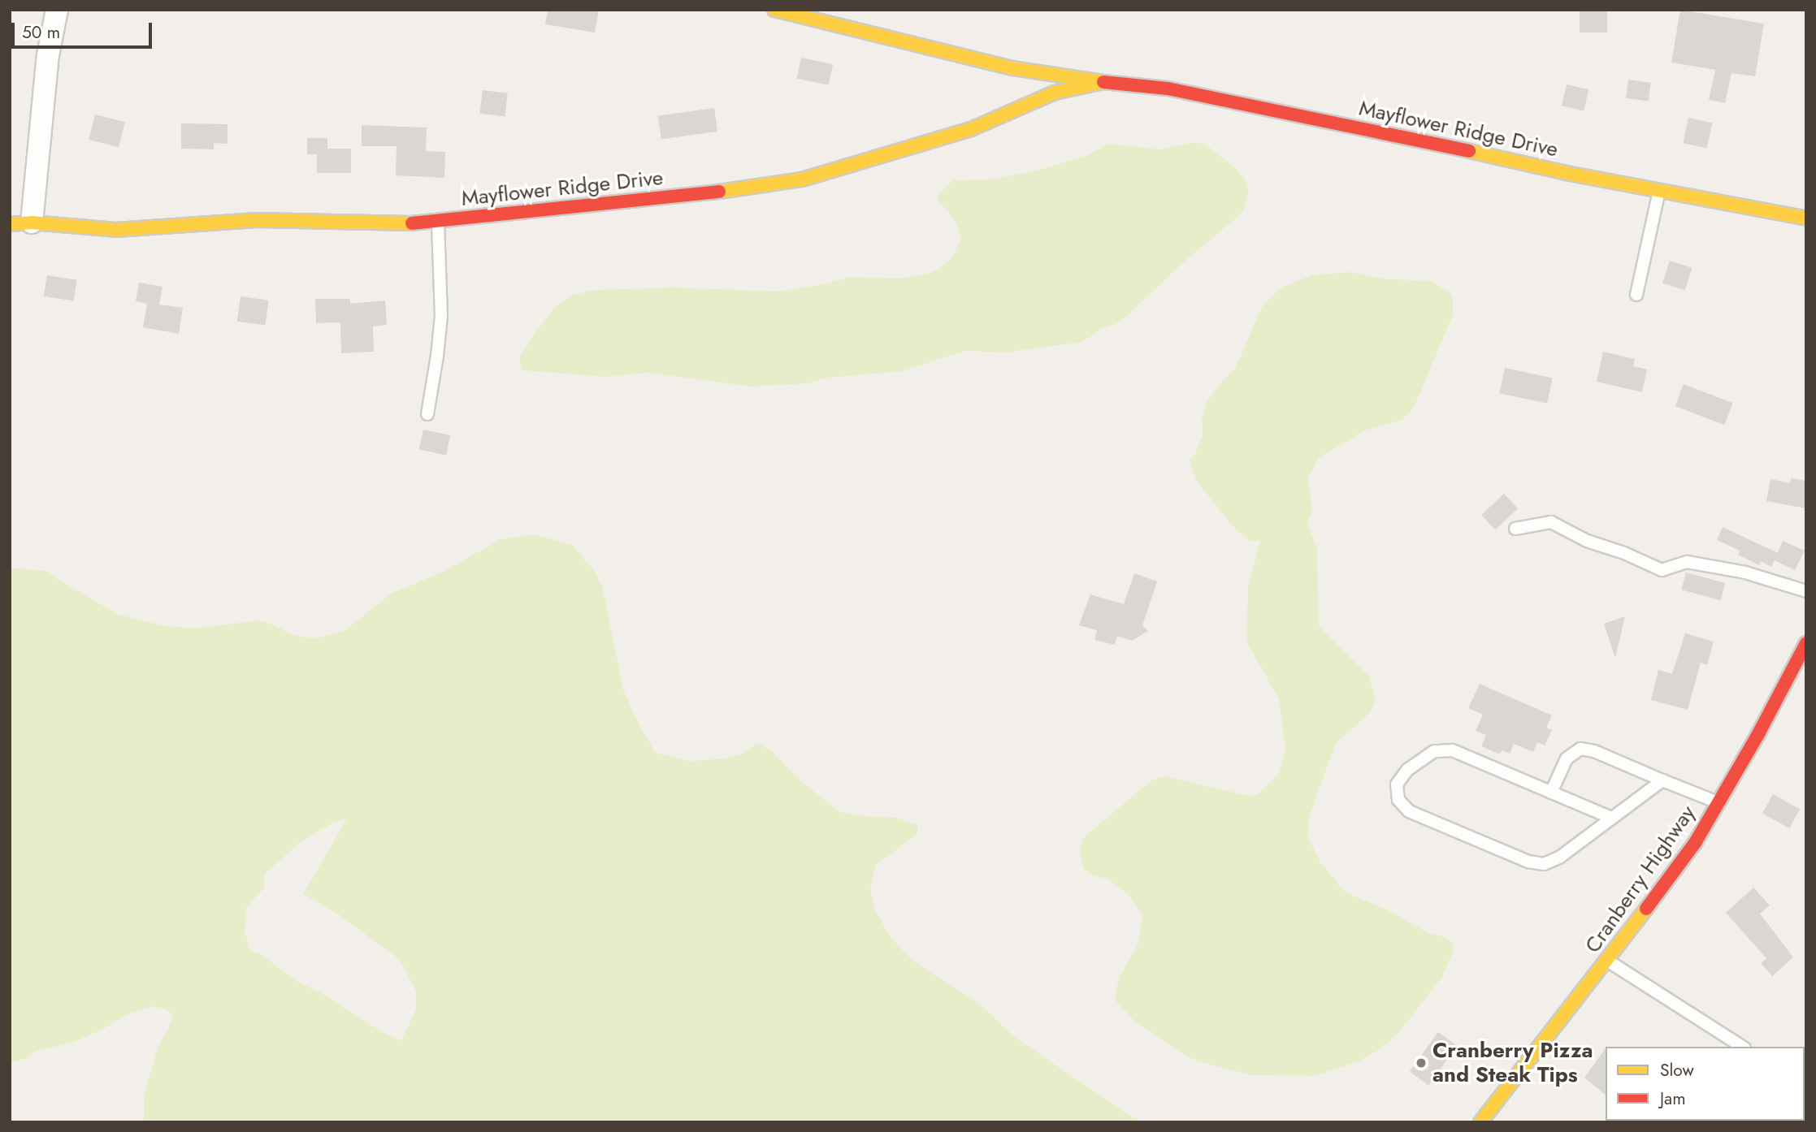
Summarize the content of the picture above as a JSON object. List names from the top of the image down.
{
  "streets": {
    "street": ["Mayflower Ridge Drive", "Cranberry Highway"]
  },
  "places": ["Cranberry Pizza and Steak Tips"],
  "legend": ["Slow", "Jam"],
  "scale_bar": "50 m"
}
